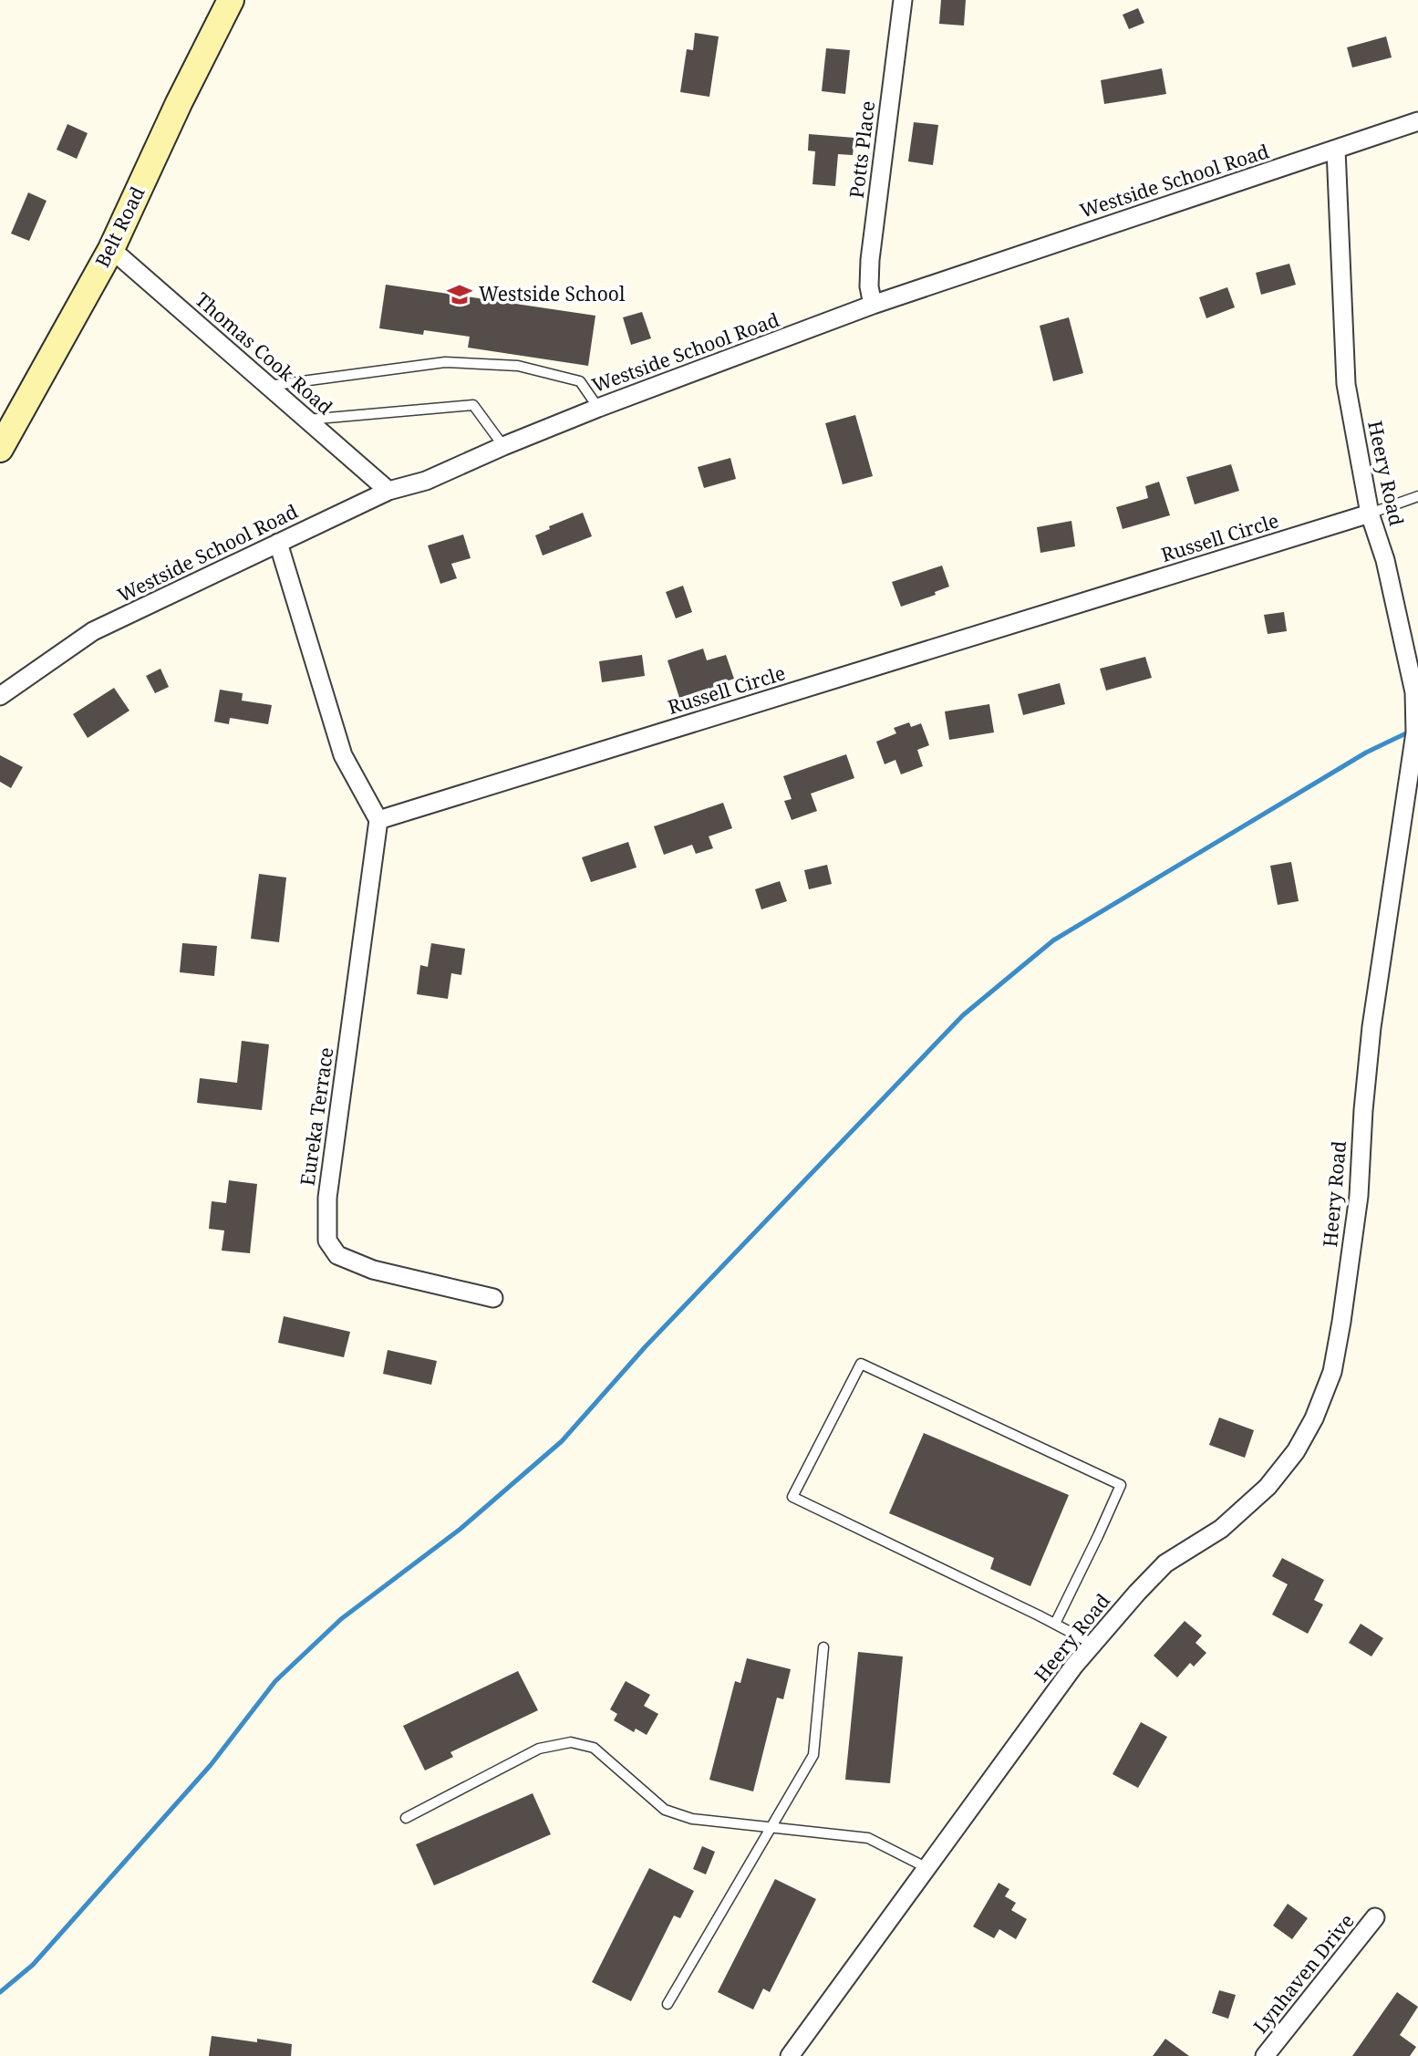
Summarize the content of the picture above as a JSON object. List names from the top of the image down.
{
  "streets": {
    "street": [
      "Potts Place",
      "Westside School Road",
      "Belt Road",
      "Thomas Cook Road",
      "Heery Road",
      "Russell Circle",
      "Eureka Terrace",
      "Lynhaven Drive"
    ]
  },
  "crossings": [
    ["Potts Place", "Westside School Road"],
    ["Westside School Road", "Thomas Cook Road"],
    ["Westside School Road", "Heery Road"],
    ["Belt Road", "Thomas Cook Road"],
    ["Heery Road", "Russell Circle"],
    ["Russell Circle", "Eureka Terrace"]
  ],
  "places": {
    "school or university": ["Westside School"]
  }
}
